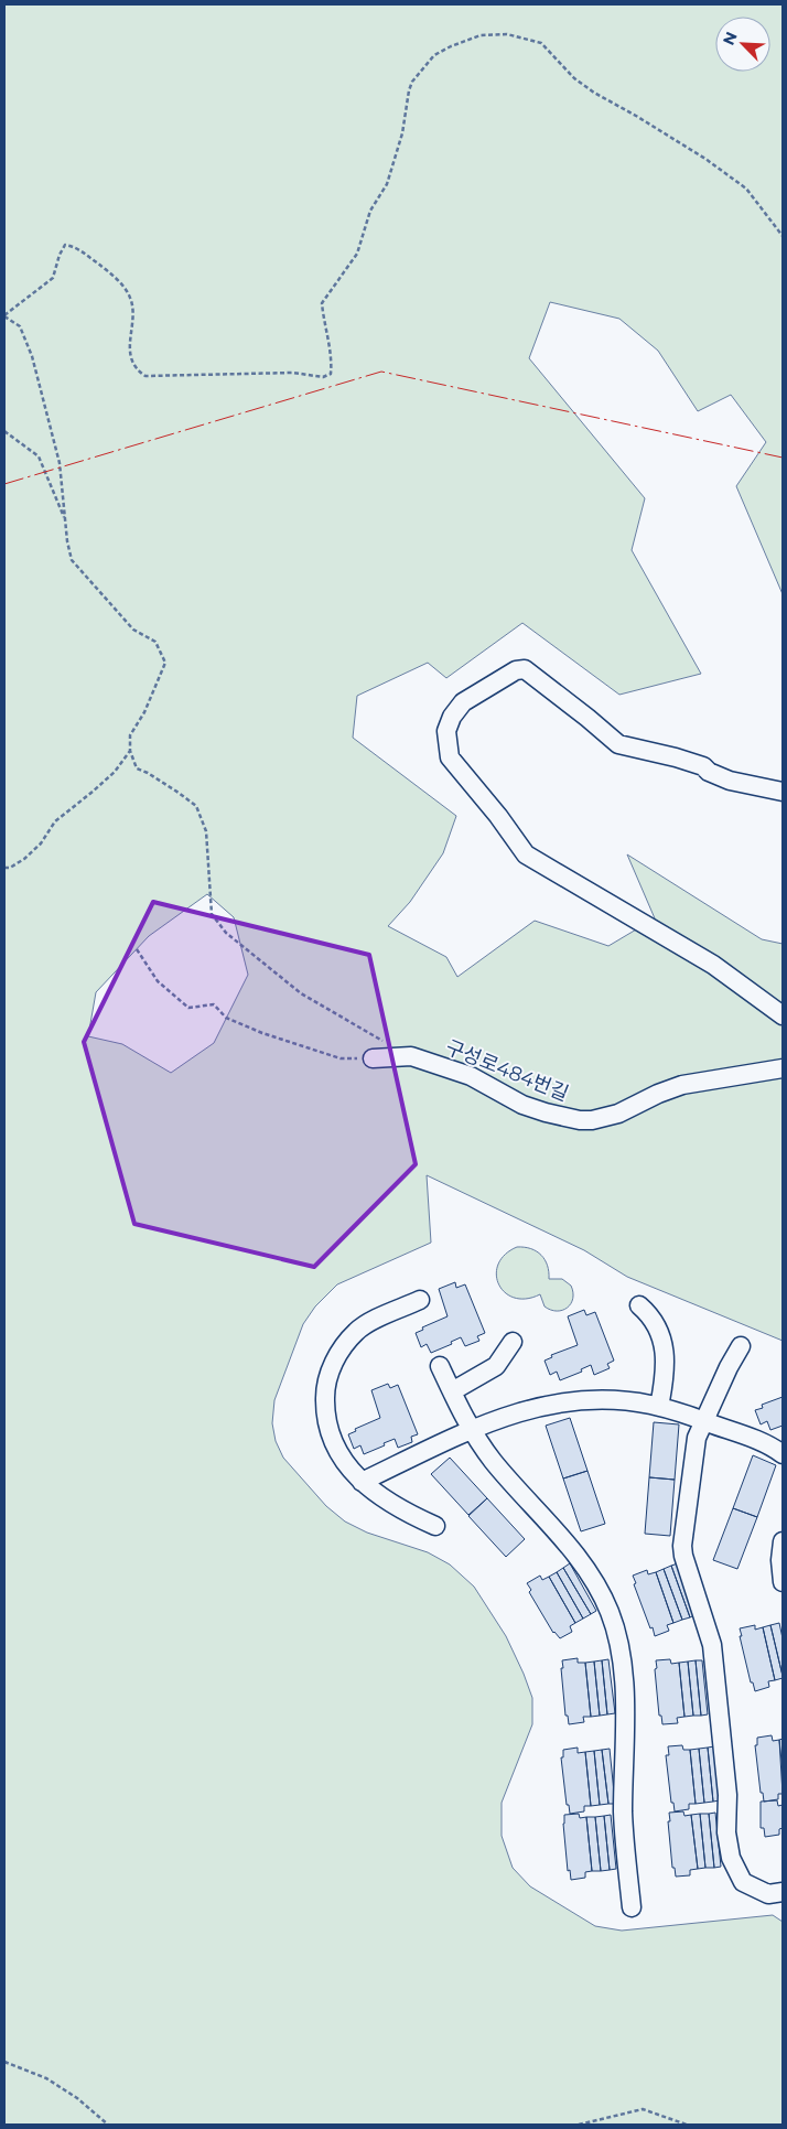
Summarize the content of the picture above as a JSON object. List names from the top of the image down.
{
  "streets": {
    "street": ["구성로484번길"]
  },
  "north": "top left"
}
